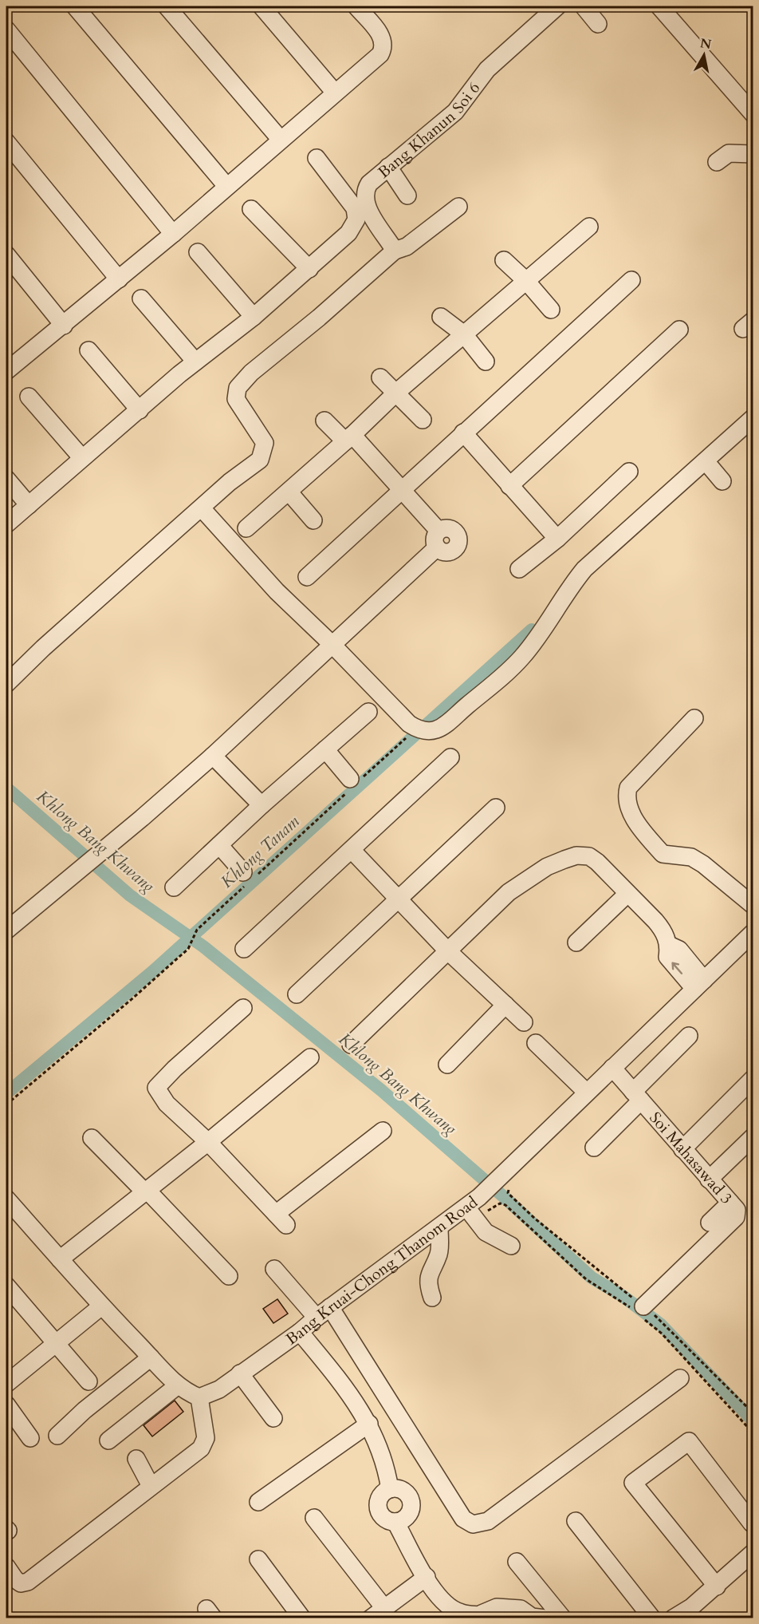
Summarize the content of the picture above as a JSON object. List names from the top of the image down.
{
  "streets": {
    "street": ["Bang Khanun Soi 6", "Soi Mahasawad 3", "Bang Kruai-Chong Thanom Road"]
  },
  "crossings": [
    ["Soi Mahasawad 3", "Bang Kruai-Chong Thanom Road"]
  ],
  "water": ["Khlong Bang Khwang", "Khlong Tanam"],
  "north": "top"
}
